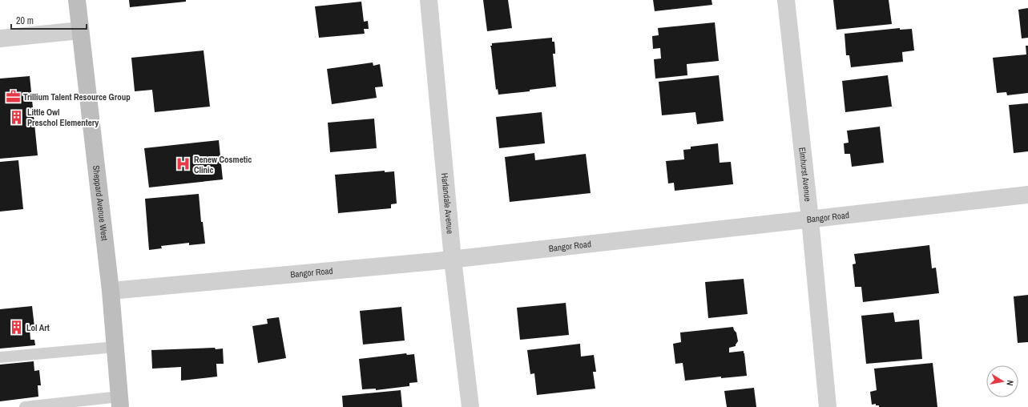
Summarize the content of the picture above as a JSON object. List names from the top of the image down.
{
  "streets": {
    "main road": ["Sheppard Avenue West"],
    "street": ["Elmhurst Avenue", "Harlandale Avenue", "Bangor Road"]
  },
  "crossings": [
    ["Elmhurst Avenue", "Bangor Road"],
    ["Sheppard Avenue West", "Bangor Road"],
    ["Harlandale Avenue", "Bangor Road"]
  ],
  "places": {
    "office": ["Trillium Talent Resource Group"],
    "building": ["Little Owl Preschol Elementery", "Lol Art"],
    "hospital": ["Renew Cosmetic Clinic"]
  },
  "scale_bar": "20 m",
  "north": "right"
}
